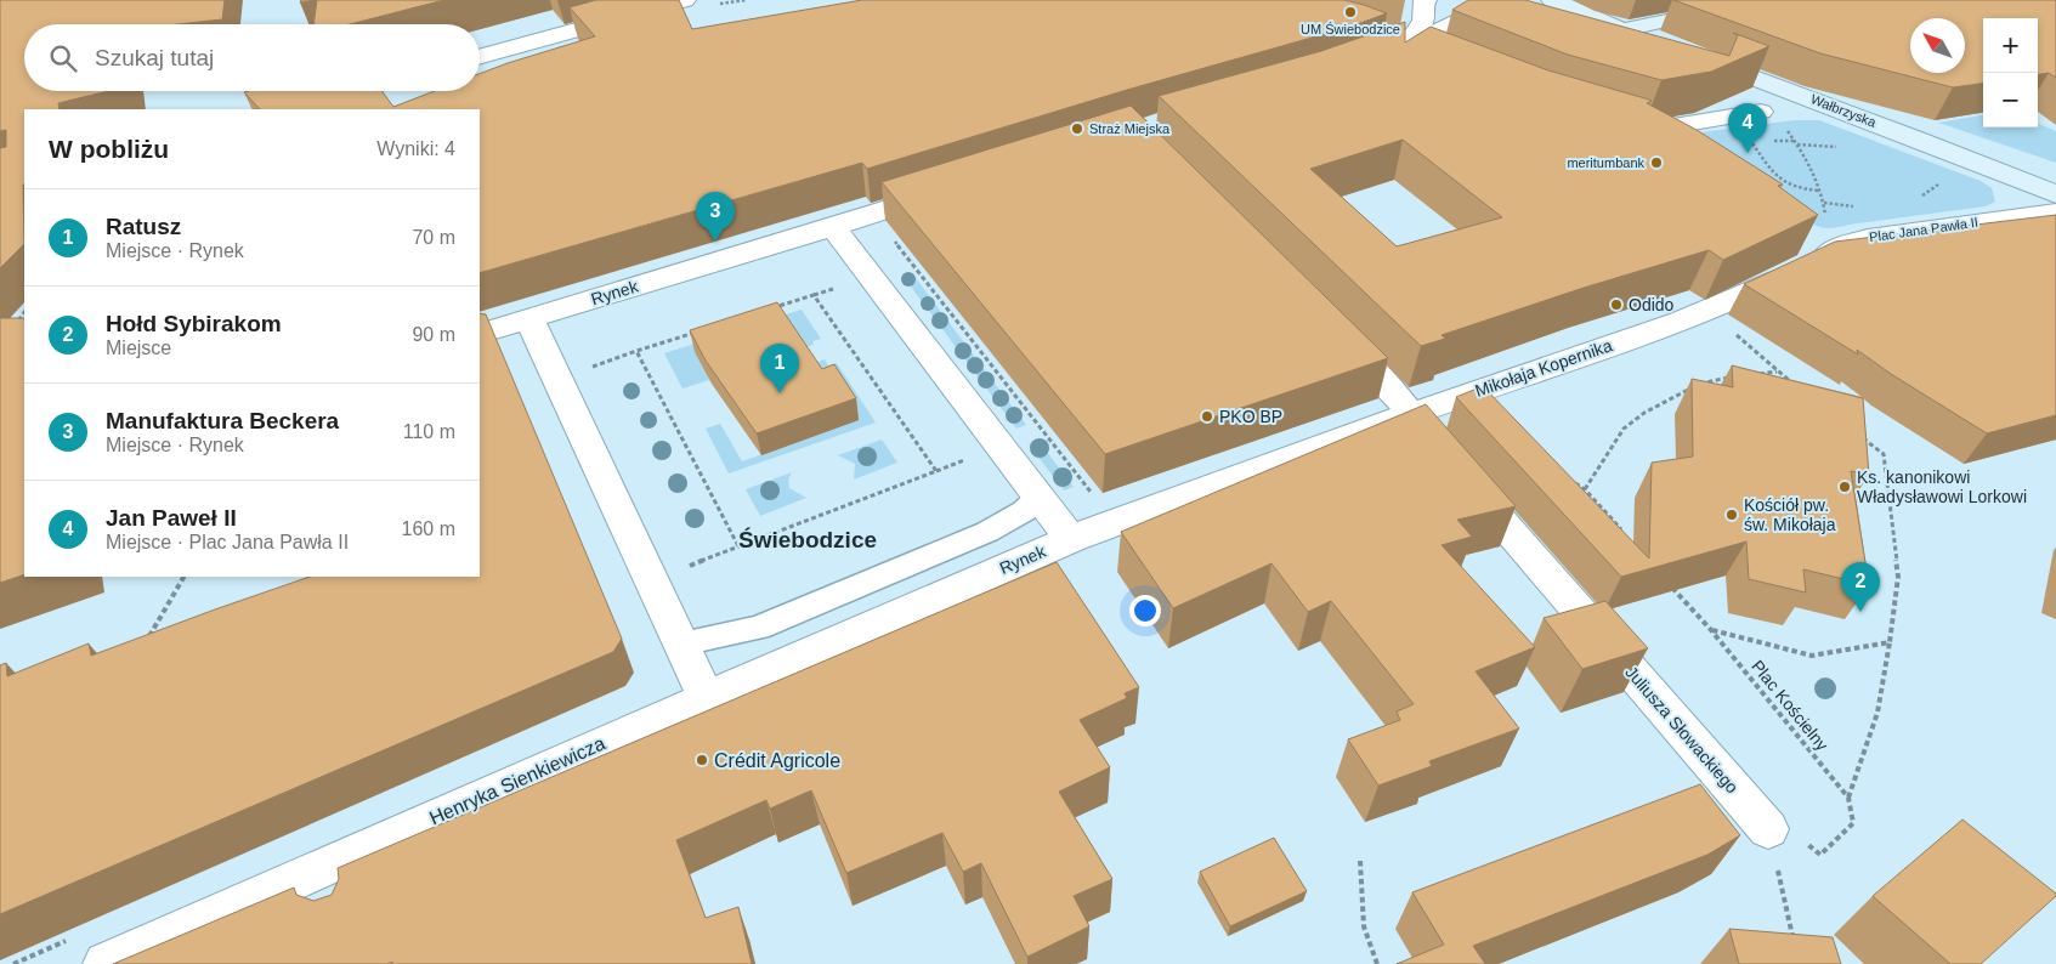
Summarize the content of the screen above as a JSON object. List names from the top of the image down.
{
  "streets": {
    "main road": ["Wałbrzyska"],
    "street": [
      "Plac Jana Pawła II",
      "Rynek",
      "Mikołaja Kopernika",
      "Juliusza Słowackiego",
      "Henryka Sienkiewicza"
    ],
    "path": ["Plac Kościelny"]
  },
  "crossings": [
    ["Plac Jana Pawła II", "Mikołaja Kopernika"],
    ["Rynek", "Mikołaja Kopernika"],
    ["Rynek", "Henryka Sienkiewicza"],
    ["Mikołaja Kopernika", "Juliusza Słowackiego"]
  ],
  "districts": ["Świebodzice"],
  "places": [
    "UM Świebodzice",
    "Straż Miejska",
    "meritumbank",
    "Odido",
    "PKO BP",
    "Ks. kanonikowi Władysławowi Lorkowi",
    "Kościół pw. św. Mikołaja",
    "Crédit Agricole"
  ],
  "north": "top left",
  "page": {
    "map_buttons": ["+", "−"],
    "search": "Szukaj tutaj",
    "pins": [
      "4",
      "3",
      "1",
      "2"
    ],
    "heading": ["W pobliżu", "Wyniki: 4"],
    "list": [
      {
        "mark": "1",
        "name": "Ratusz",
        "note": "Miejsce · Rynek",
        "value": "70 m"
      },
      {
        "mark": "2",
        "name": "Hołd Sybirakom",
        "note": "Miejsce",
        "value": "90 m"
      },
      {
        "mark": "3",
        "name": "Manufaktura Beckera",
        "note": "Miejsce · Rynek",
        "value": "110 m"
      },
      {
        "mark": "4",
        "name": "Jan Paweł II",
        "note": "Miejsce · Plac Jana Pawła II",
        "value": "160 m"
      }
    ]
  }
}
